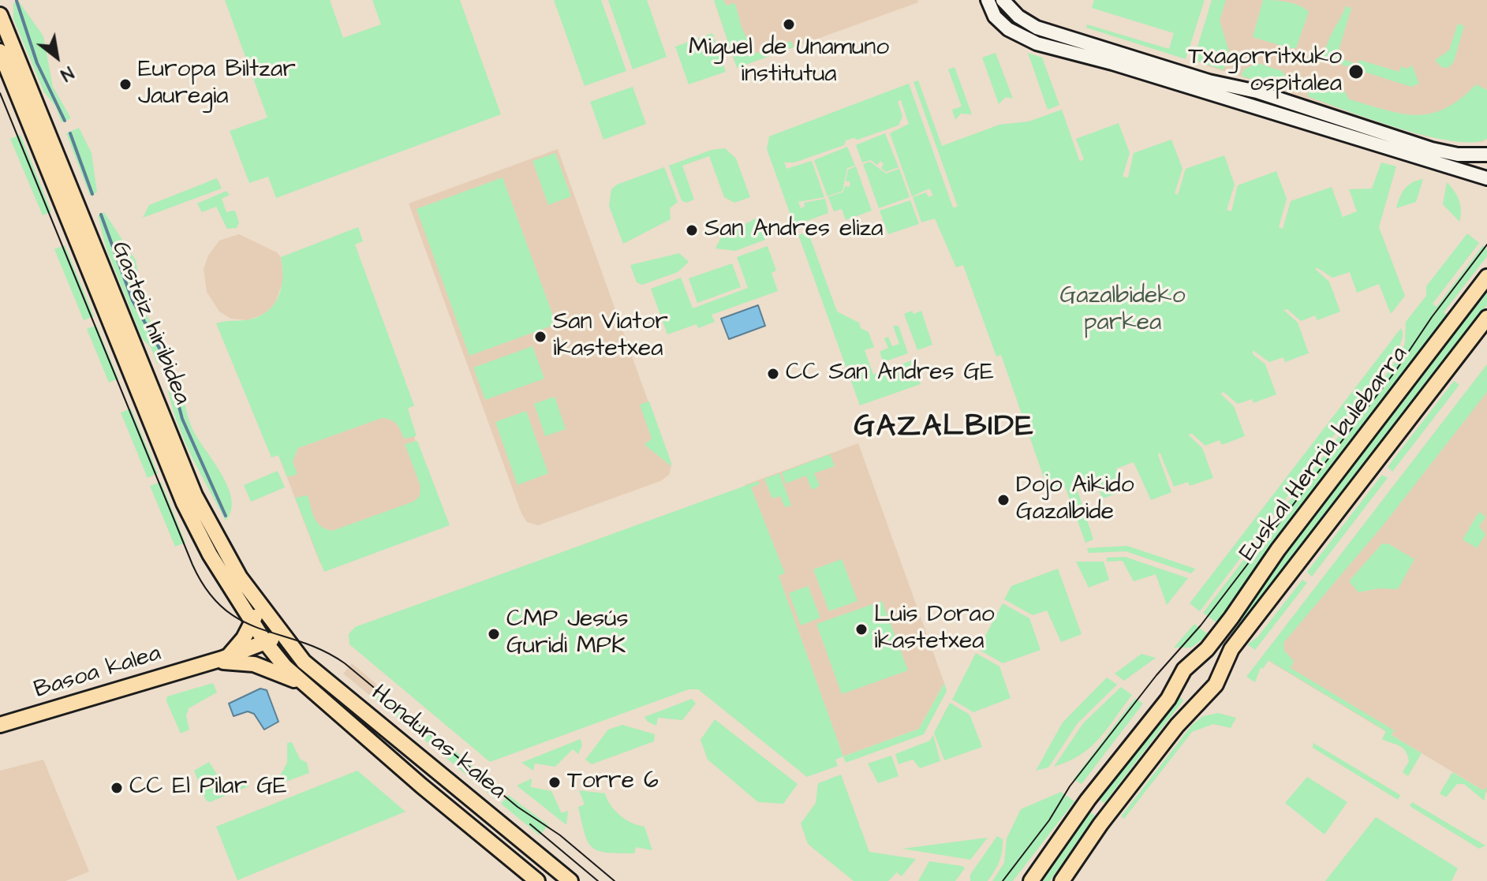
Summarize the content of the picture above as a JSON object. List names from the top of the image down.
{
  "streets": {
    "main road": [
      "Gasteiz hiribidea",
      "Euskal Herria bulebarra",
      "Basoa kalea",
      "Honduras kalea"
    ]
  },
  "crossings": [
    ["Gasteiz hiribidea", "Basoa kalea"],
    ["Gasteiz hiribidea", "Honduras kalea"],
    ["Basoa kalea", "Honduras kalea"]
  ],
  "districts": ["GAZALBIDE"],
  "parks": ["Gazalbideko parkea"],
  "places": [
    "Miguel de Unamuno institutua",
    "Txagorritxuko ospitalea",
    "Europa Biltzar Jauregia",
    "San Andres eliza",
    "San Viator ikastetxea",
    "CC San Andres GE",
    "Dojo Aikido Gazalbide",
    "Luis Dorao ikastetxea",
    "CMP Jesús Guridi MPK",
    "Torre 6",
    "CC El Pilar GE"
  ],
  "north": "bottom right"
}
